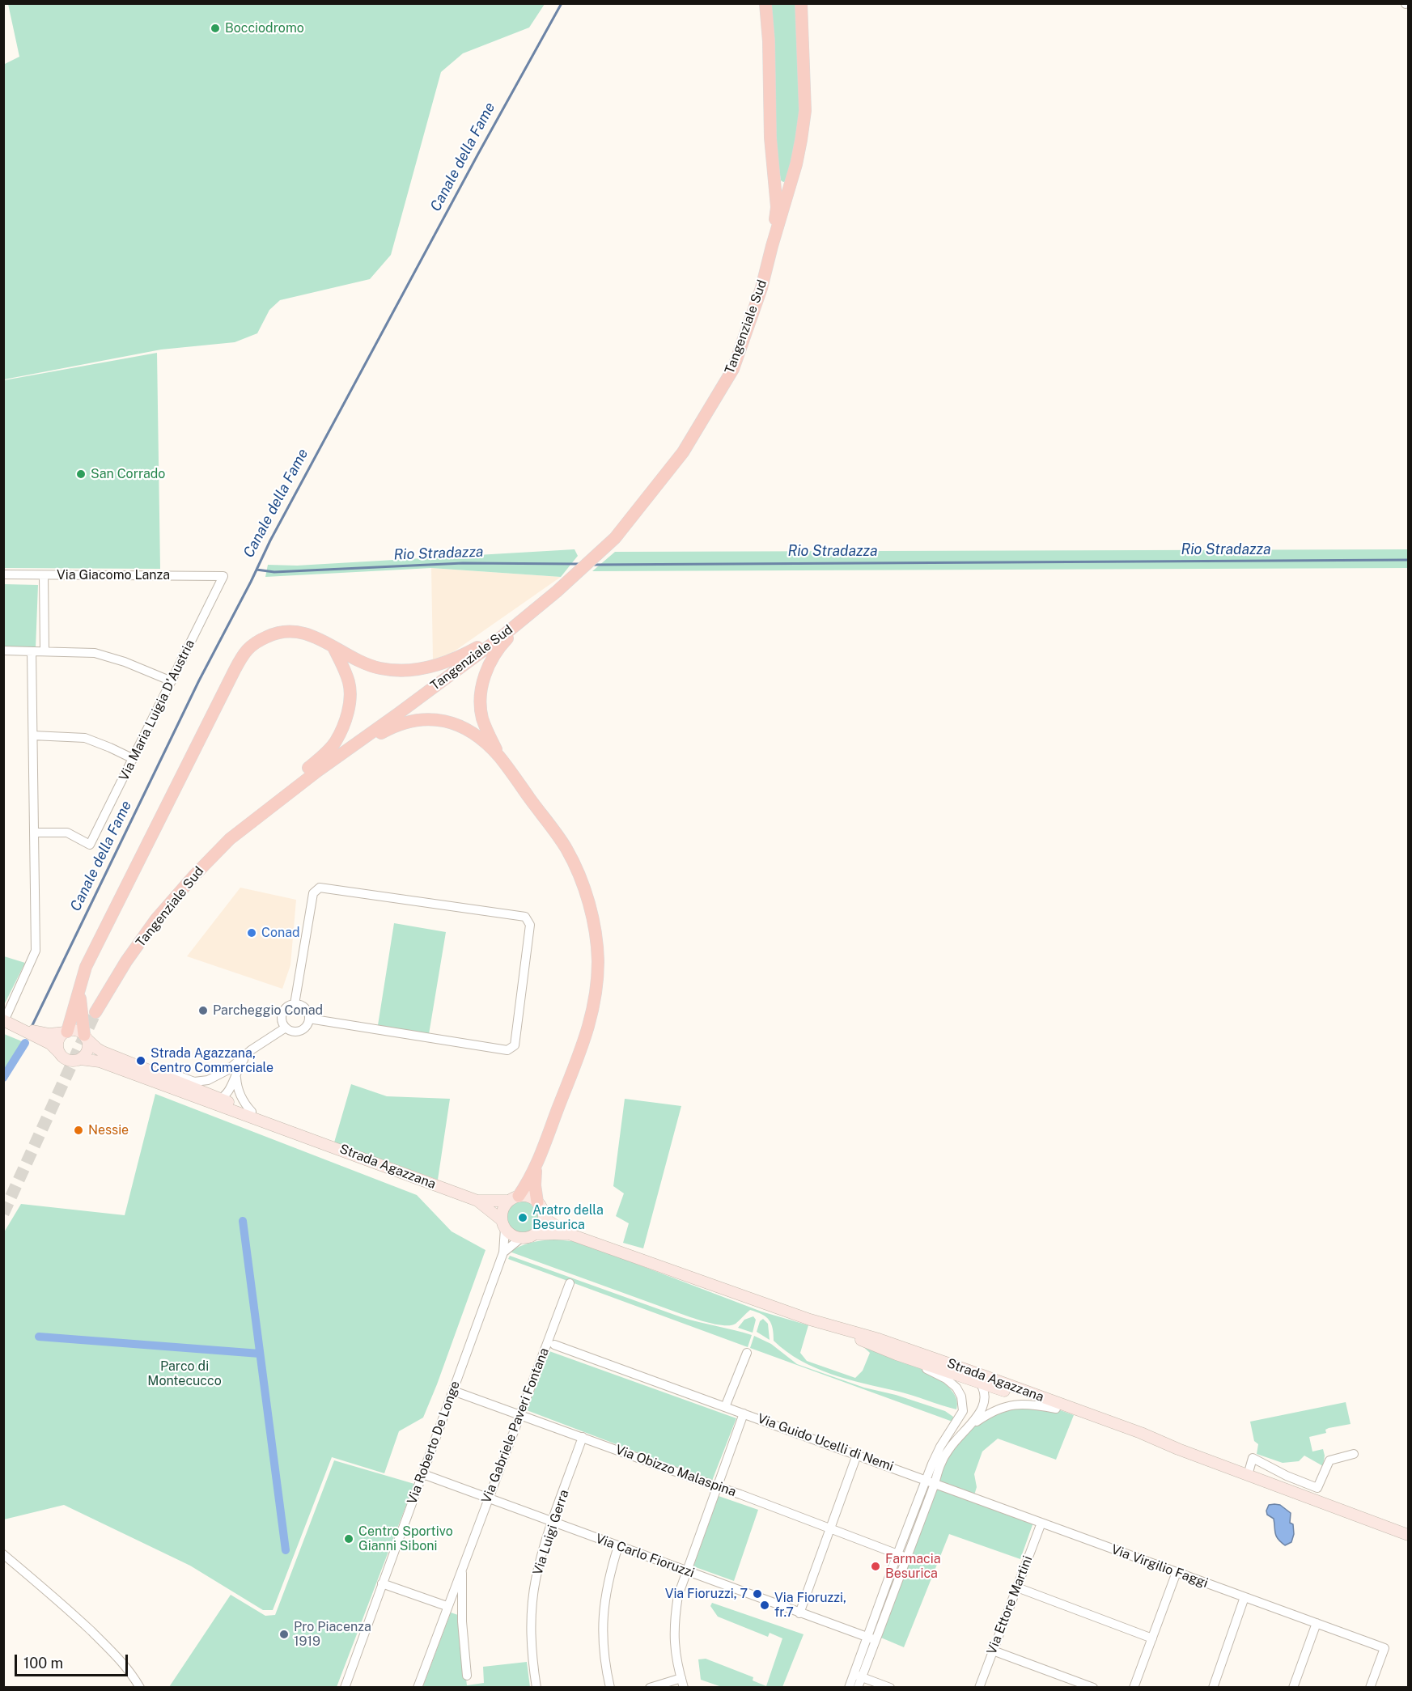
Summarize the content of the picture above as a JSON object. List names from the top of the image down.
{
  "streets": {
    "main road": ["Tangenziale Sud", "Strada Agazzana"],
    "street": [
      "Via Giacomo Lanza",
      "Via Maria Luigia D'Austria",
      "Via Gabriele Paveri Fontana",
      "Via Roberto De Longe",
      "Via Guido Ucelli di Nemi",
      "Via Obizzo Malaspina",
      "Via Luigi Gerra",
      "Via Carlo Fioruzzi",
      "Via Virgilio Faggi",
      "Via Ettore Martini"
    ]
  },
  "crossings": [
    ["Via Giacomo Lanza", "Via Maria Luigia D'Austria"],
    ["Strada Agazzana", "Via Guido Ucelli di Nemi"],
    ["Via Gabriele Paveri Fontana", "Via Obizzo Malaspina"],
    ["Via Gabriele Paveri Fontana", "Via Carlo Fioruzzi"],
    ["Via Roberto De Longe", "Via Obizzo Malaspina"],
    ["Via Roberto De Longe", "Via Carlo Fioruzzi"],
    ["Via Guido Ucelli di Nemi", "Via Virgilio Faggi"],
    ["Via Obizzo Malaspina", "Via Luigi Gerra"],
    ["Via Luigi Gerra", "Via Carlo Fioruzzi"],
    ["Via Virgilio Faggi", "Via Ettore Martini"]
  ],
  "water": ["Canale della Fame", "Rio Stradazza"],
  "parks": ["Parco di Montecucco"],
  "places": [
    "Bocciodromo",
    "San Corrado",
    "Conad",
    "Parcheggio Conad",
    "Strada Agazzana, Centro Commerciale",
    "Nessie",
    "Aratro della Besurica",
    "Centro Sportivo Gianni Siboni",
    "Farmacia Besurica",
    "Via Fioruzzi, 7",
    "Via Fioruzzi, fr.7",
    "Pro Piacenza 1919"
  ],
  "scale_bar": "100 m"
}
